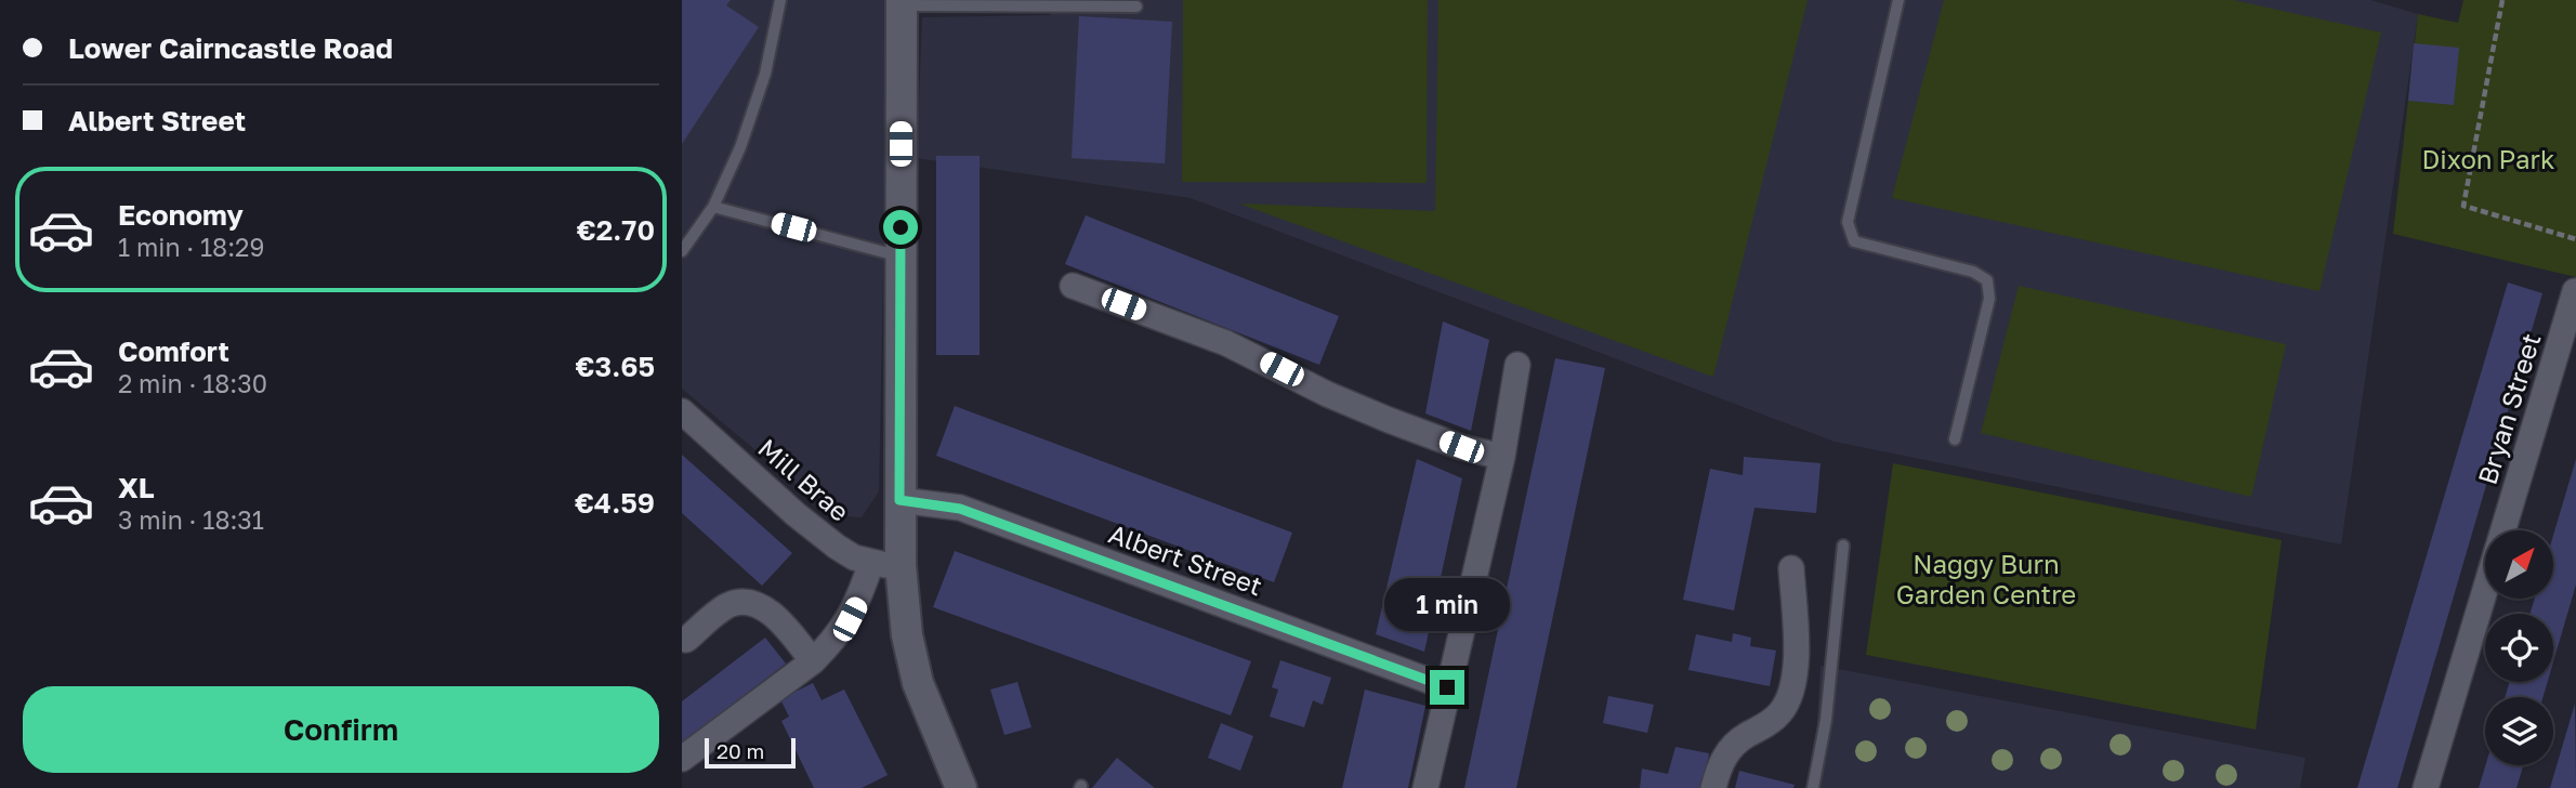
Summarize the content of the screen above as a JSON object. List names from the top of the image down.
{
  "streets": {
    "street": ["Bryan Street", "Mill Brae", "Albert Street"]
  },
  "parks": ["Dixon Park", "Naggy Burn Garden Centre"],
  "scale_bar": "20 m",
  "north": "top right",
  "page": {
    "banner": ["Lower Cairncastle Road", "Albert Street"],
    "list": [
      {
        "name": "Economy",
        "note": "1 min · 18:29",
        "value": "€2.70"
      },
      {
        "name": "Comfort",
        "note": "2 min · 18:30",
        "value": "€3.65"
      },
      {
        "name": "XL",
        "note": "3 min · 18:31",
        "value": "€4.59"
      }
    ],
    "bubble": "1 min",
    "buttons": "Confirm",
    "scale": "20 m"
  }
}
